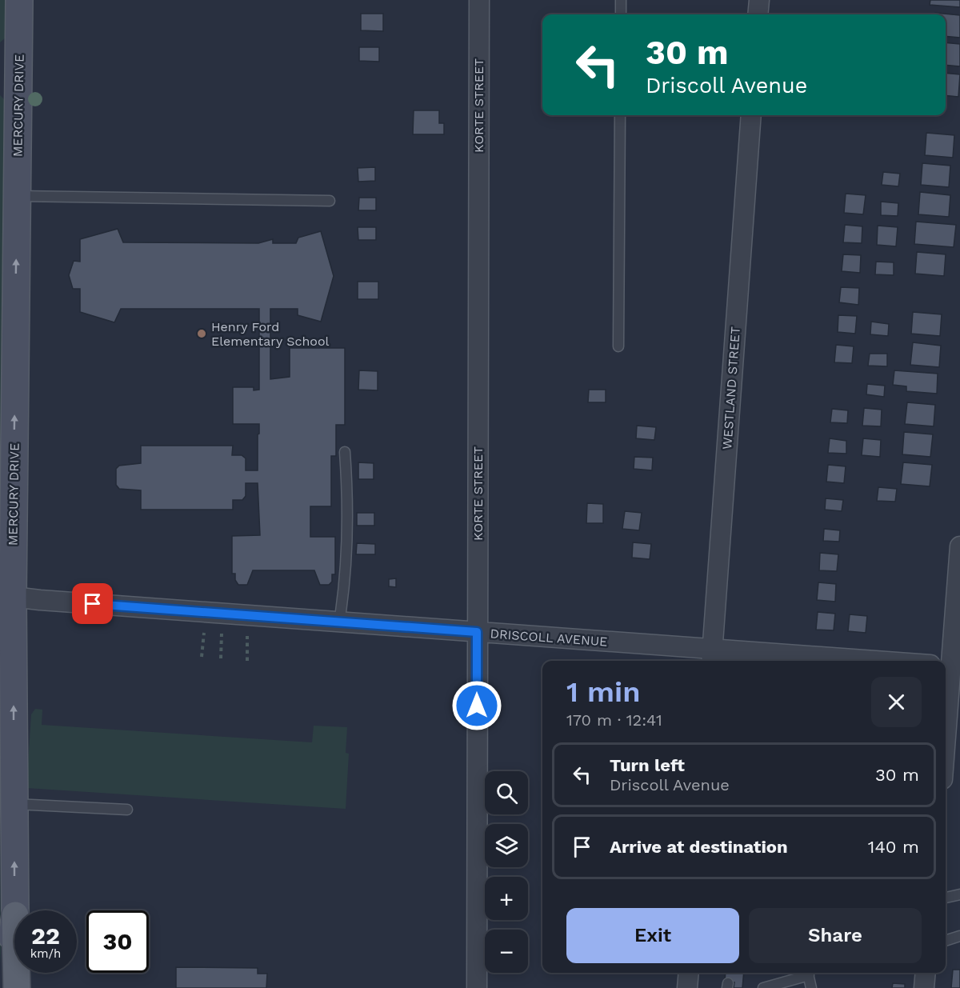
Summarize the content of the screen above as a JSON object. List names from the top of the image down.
{
  "streets": {
    "street": [
      "MERCURY DRIVE",
      "KORTE STREET",
      "WESTLAND STREET",
      "DRISCOLL AVENUE"
    ]
  },
  "crossings": [
    ["MERCURY DRIVE", "DRISCOLL AVENUE"],
    ["KORTE STREET", "DRISCOLL AVENUE"],
    ["WESTLAND STREET", "DRISCOLL AVENUE"]
  ],
  "one_way": ["MERCURY DRIVE"],
  "places": ["Henry Ford Elementary School"],
  "page": {
    "turn": ["30 m", "Driscoll Avenue"],
    "heading": ["1 min", "170 m · 12:41"],
    "list": [
      {
        "name": "Turn left",
        "note": "Driscoll Avenue",
        "value": "30 m"
      },
      {
        "name": "Arrive at destination",
        "value": "140 m"
      }
    ],
    "map_buttons": ["+", "−"],
    "buttons": ["Exit", "Share"],
    "speed": "22 km/h",
    "limit": "30"
  }
}
